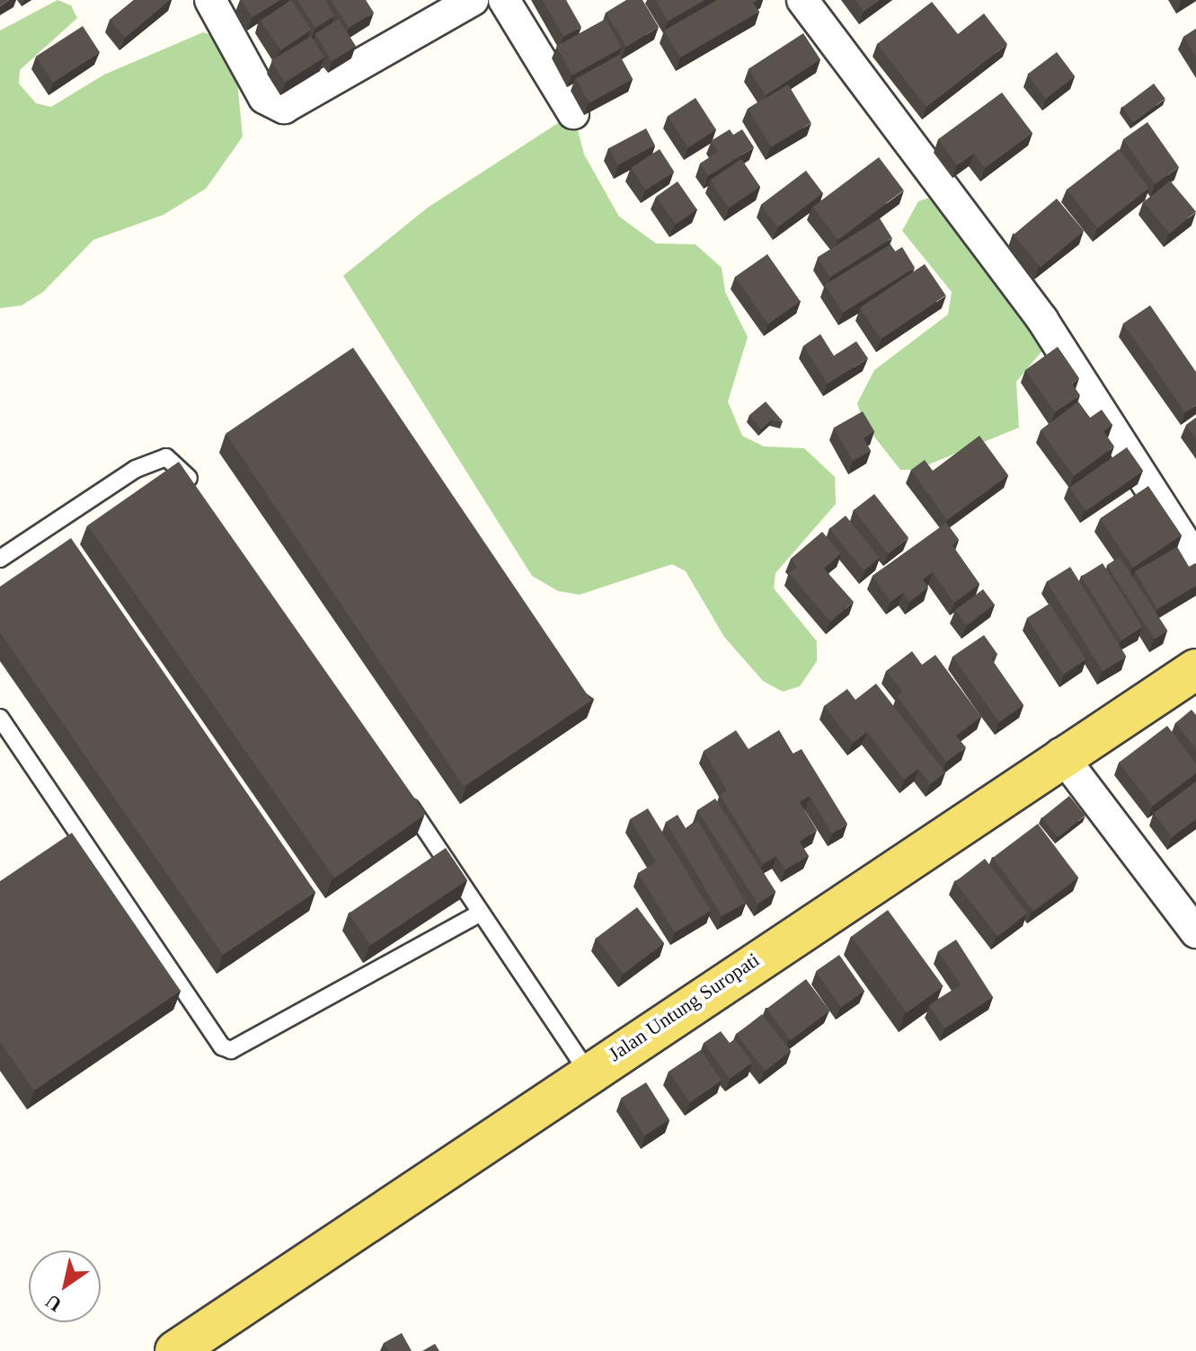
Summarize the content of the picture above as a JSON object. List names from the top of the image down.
{
  "streets": {
    "main road": ["Jalan Untung Suropati"]
  },
  "north": "bottom left"
}
